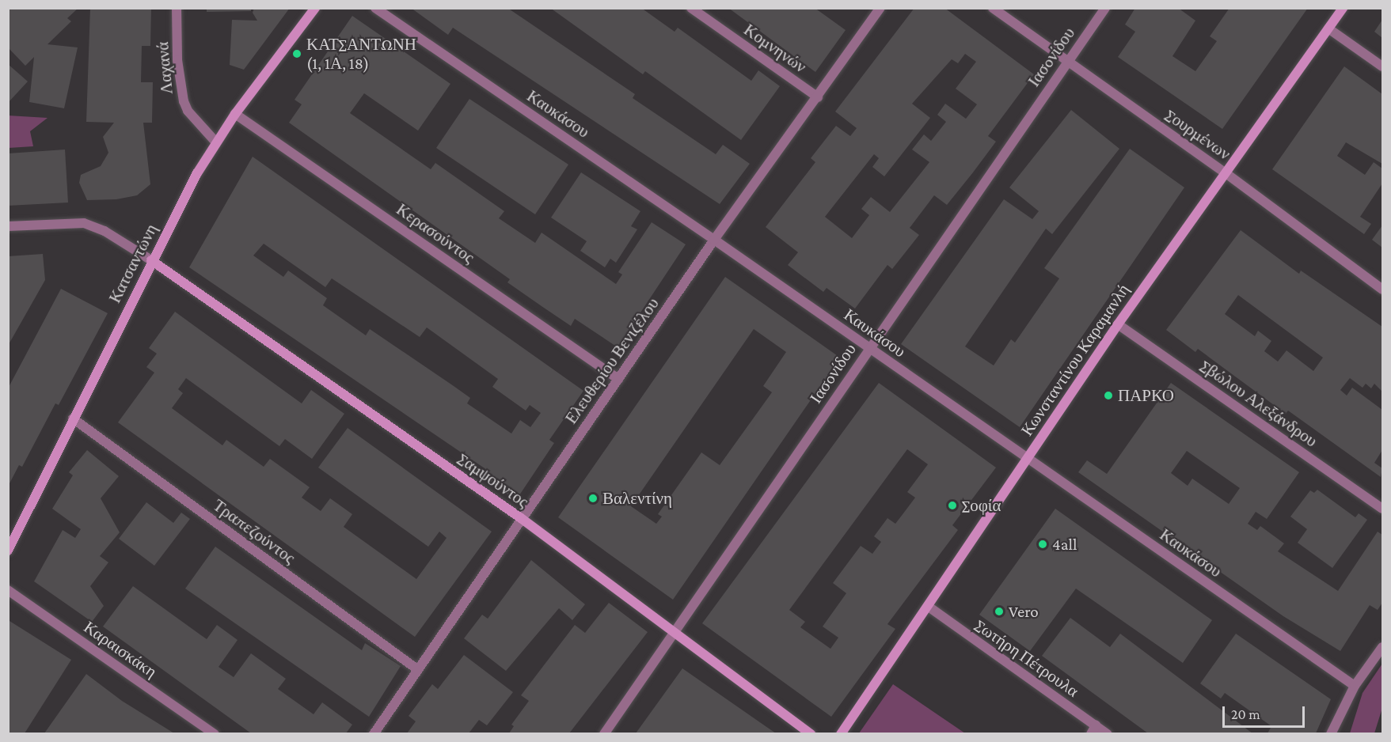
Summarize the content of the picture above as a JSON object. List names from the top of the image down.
{
  "streets": {
    "street": [
      "Κομνηνών",
      "Ιασoνίδου",
      "Λαχανά",
      "Καυκάσου",
      "Σουρμένων",
      "Κερασούντος",
      "Κατσαντώνη",
      "Κωνσταντίνου Καραμανλή",
      "Ελευθερίου Βενιζέλου",
      "Σβώλου Αλεξάνδρου",
      "Σαμψούντος",
      "Τραπεζούντος",
      "Καραισκάκη",
      "Σωτήρη Πέτρουλα"
    ]
  },
  "crossings": [
    ["Κομνηνών", "Ελευθερίου Βενιζέλου"],
    ["Ιασoνίδου", "Καυκάσου"],
    ["Ιασoνίδου", "Σουρμένων"],
    ["Ιασoνίδου", "Σαμψούντος"],
    ["Λαχανά", "Κατσαντώνη"],
    ["Καυκάσου", "Κωνσταντίνου Καραμανλή"],
    ["Καυκάσου", "Ελευθερίου Βενιζέλου"],
    ["Σουρμένων", "Κωνσταντίνου Καραμανλή"],
    ["Κερασούντος", "Κατσαντώνη"],
    ["Κερασούντος", "Ελευθερίου Βενιζέλου"],
    ["Κατσαντώνη", "Σαμψούντος"],
    ["Κατσαντώνη", "Τραπεζούντος"],
    ["Κωνσταντίνου Καραμανλή", "Σβώλου Αλεξάνδρου"],
    ["Κωνσταντίνου Καραμανλή", "Σωτήρη Πέτρουλα"],
    ["Ελευθερίου Βενιζέλου", "Σαμψούντος"],
    ["Ελευθερίου Βενιζέλου", "Τραπεζούντος"]
  ],
  "places": [
    "ΚΑΤΣΑΝΤΩΝΗ (1, 1Α, 18)",
    "ΠΑΡΚΟ",
    "Βαλεντίνη",
    "Σοφία",
    "4all",
    "Vero"
  ],
  "scale_bar": "20 m"
}
